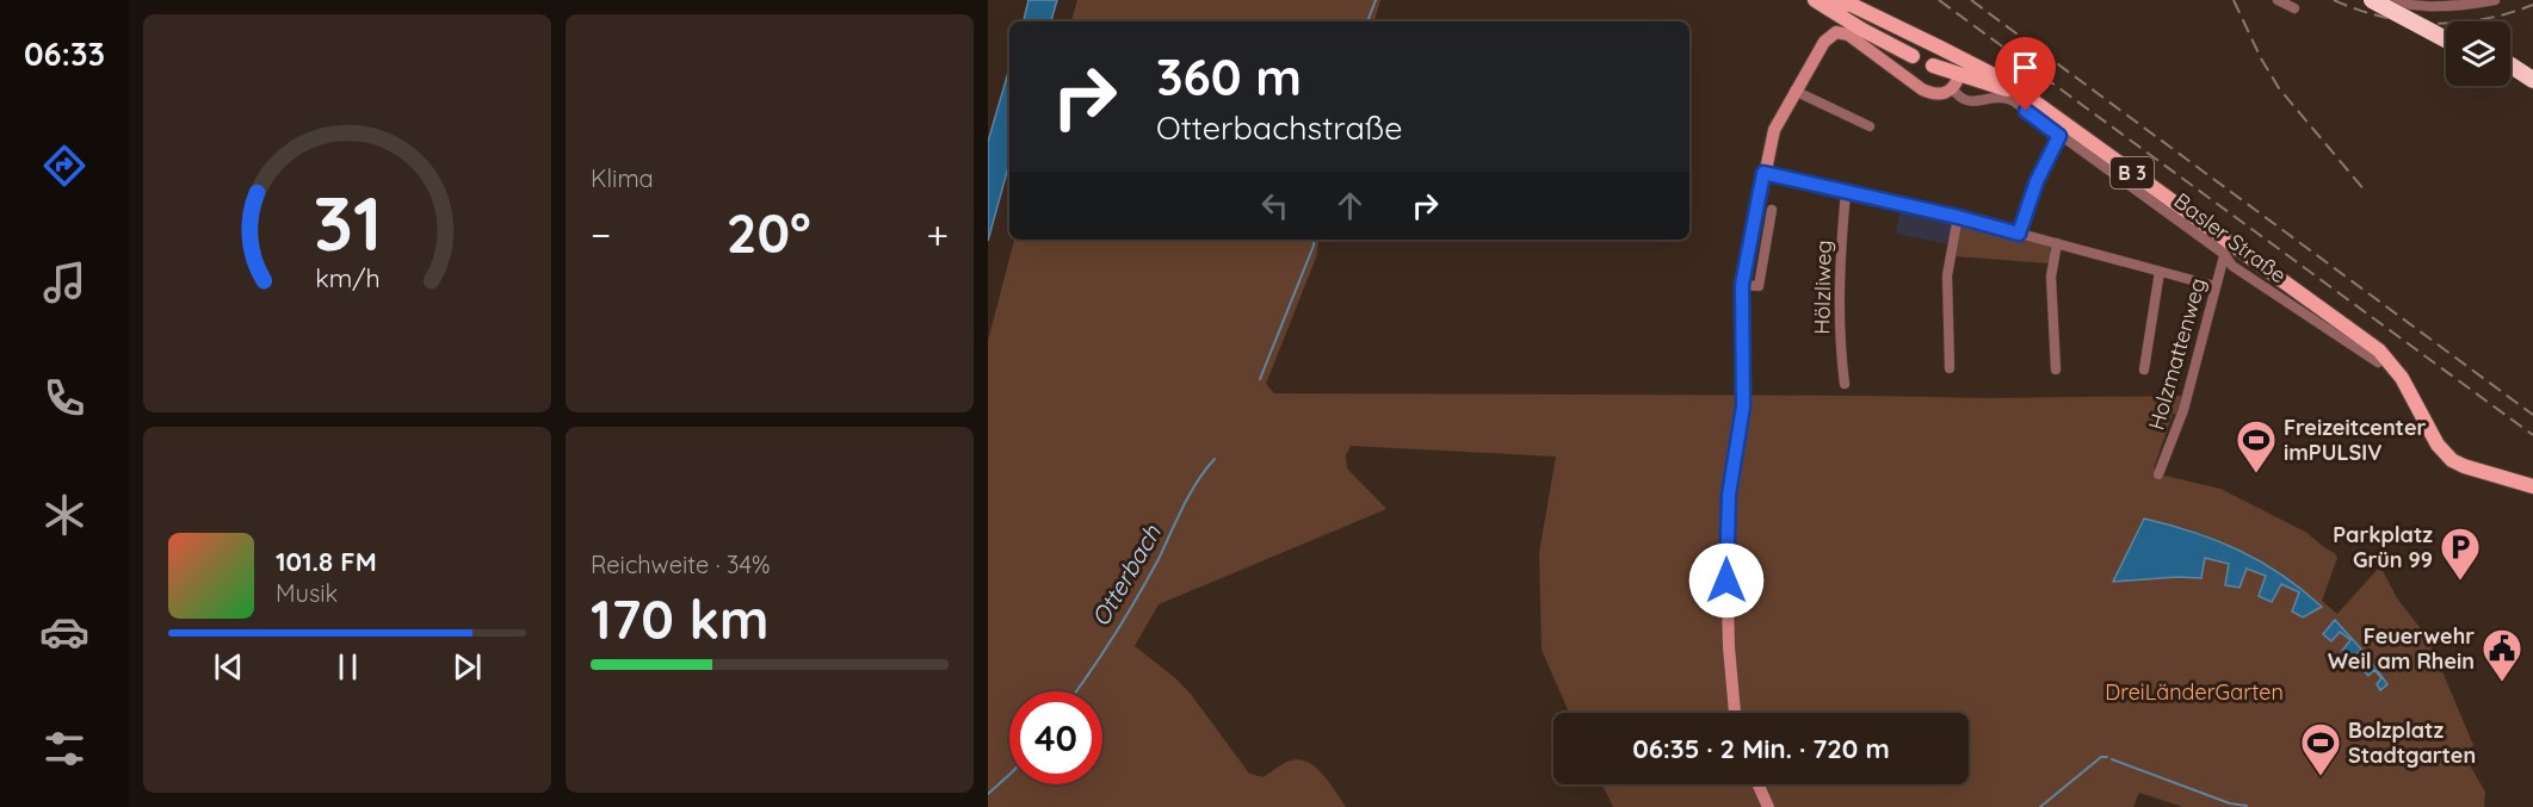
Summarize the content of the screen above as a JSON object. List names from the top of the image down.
{
  "streets": {
    "main road": ["B 3"],
    "street": ["Basler Straße", "Hölzliweg", "Holzmattenweg"]
  },
  "crossings": [
    ["B 3", "Basler Straße"],
    ["B 3", "Holzmattenweg"],
    ["Basler Straße", "Holzmattenweg"]
  ],
  "water": ["Otterbach"],
  "parks": ["DreiLänderGarten"],
  "places": {
    "sports": ["Freizeitcenter imPULSIV", "Bolzplatz Stadtgarten"],
    "parking": ["Parkplatz Grün 99"],
    "public building": ["Feuerwehr Weil am Rhein"]
  },
  "page": {
    "tabs": "06:33",
    "tile": [
      "Klima",
      ["Reichweite · 34%", "170 km"]
    ],
    "turn": ["360 m", "Otterbachstraße"],
    "heat": ["−", "20°", "+"],
    "song": ["101.8 FM", "Musik"],
    "limit": "40",
    "trip": "06:35 · 2 Min. · 720 m",
    "gauge": ["31", "km/h"]
  }
}
